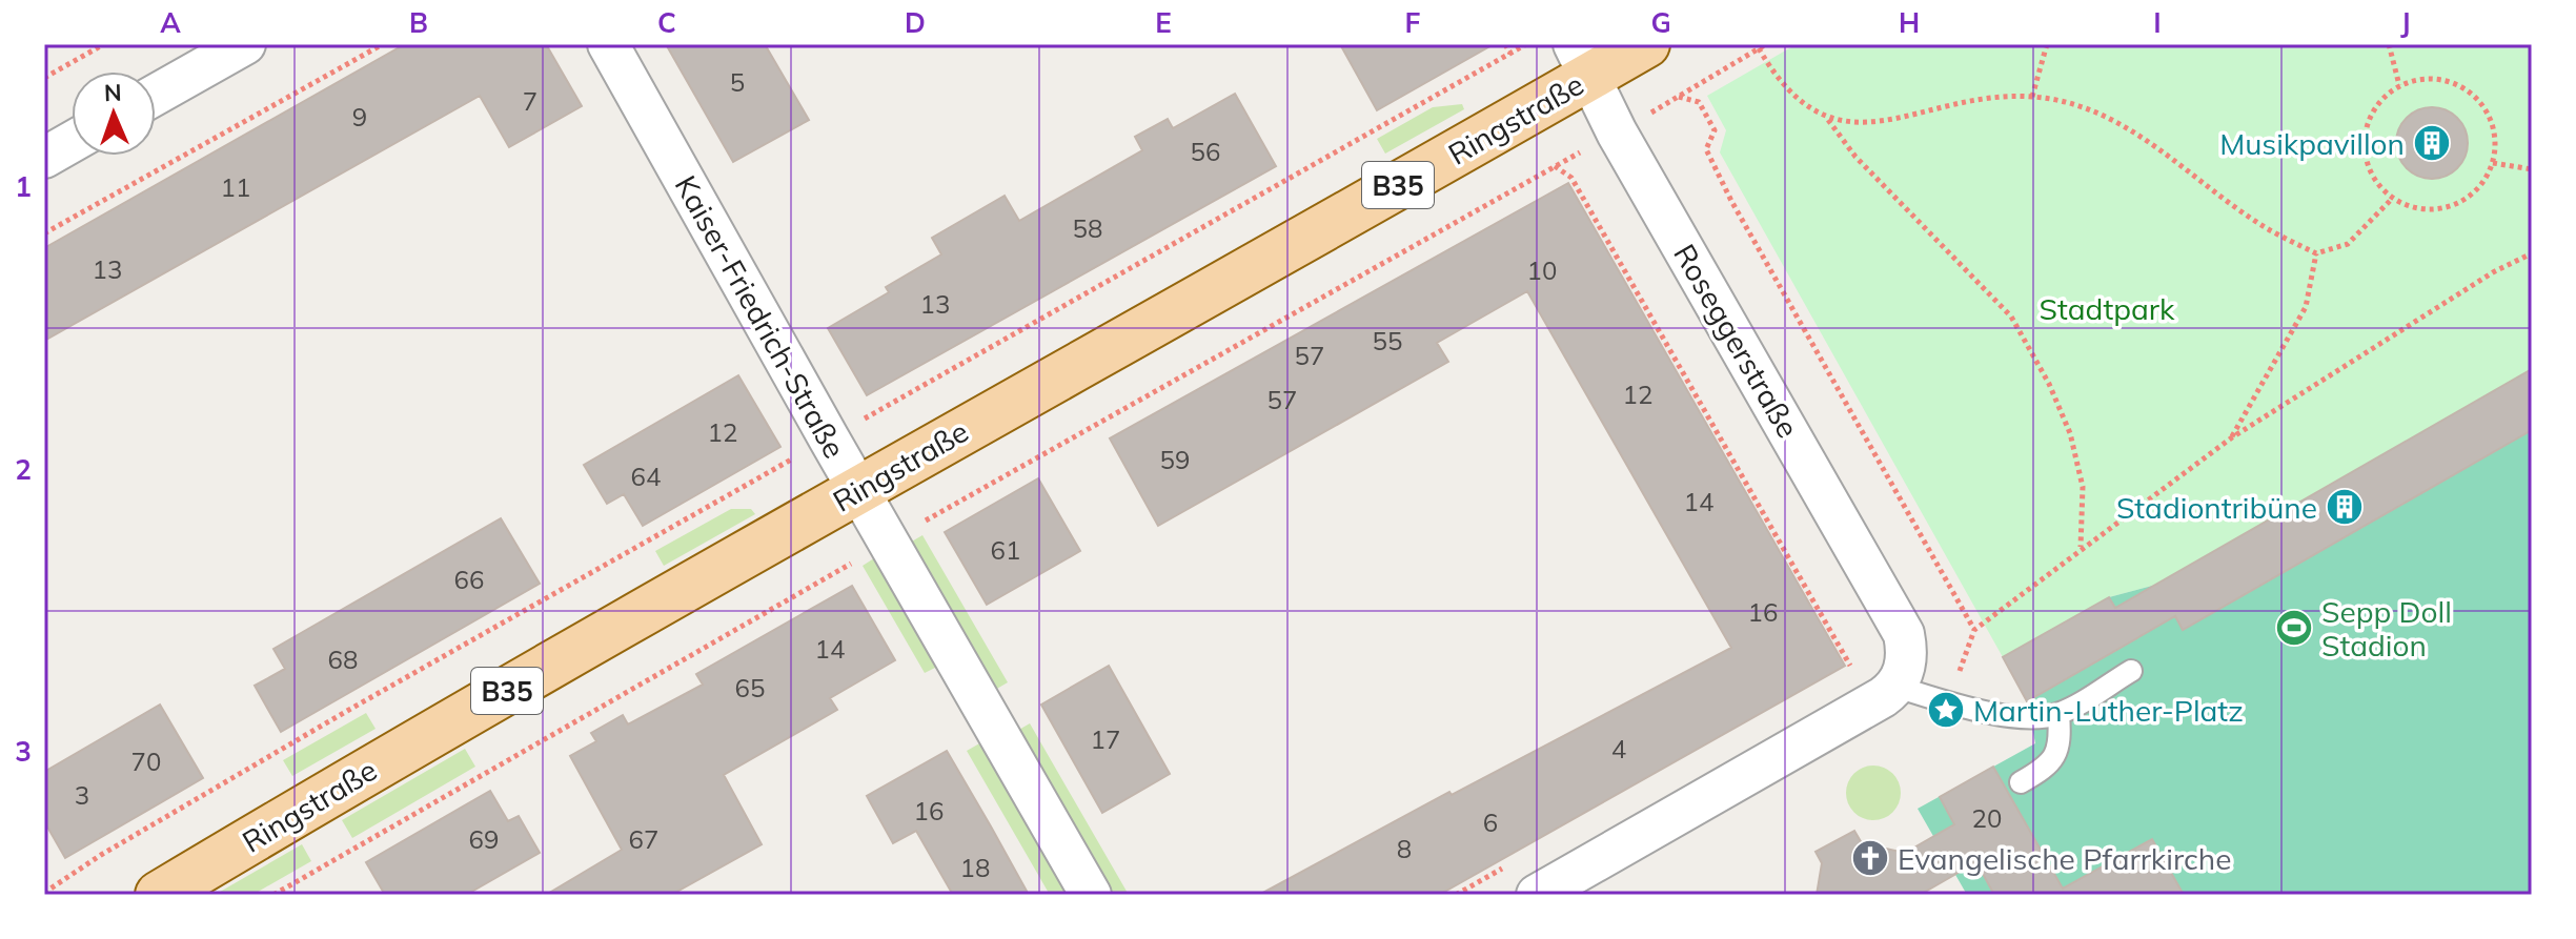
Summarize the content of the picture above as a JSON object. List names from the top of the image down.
{
  "streets": {
    "main road": ["Ringstraße", "B35"],
    "street": ["Kaiser-Friedrich-Straße", "Roseggerstraße"]
  },
  "crossings": [
    ["Ringstraße", "Kaiser-Friedrich-Straße"],
    ["Ringstraße", "Roseggerstraße"]
  ],
  "parks": ["Stadtpark"],
  "places": {
    "building": ["Musikpavillon", "Stadiontribüne"],
    "sports": ["Sepp Doll Stadion"],
    "place": ["Martin-Luther-Platz"],
    "church": ["Evangelische Pfarrkirche"]
  },
  "house_numbers": [
    "5",
    "7",
    "9",
    "56",
    "11",
    "58",
    "13",
    "10",
    "13",
    "55",
    "57",
    "12",
    "57",
    "12",
    "59",
    "64",
    "14",
    "61",
    "66",
    "16",
    "14",
    "68",
    "65",
    "17",
    "4",
    "70",
    "3",
    "16",
    "20",
    "6",
    "69",
    "67",
    "8",
    "18"
  ],
  "north": "top",
  "grid": {
    "columns": [
      "A",
      "B",
      "C",
      "D",
      "E",
      "F",
      "G",
      "H",
      "I",
      "J"
    ],
    "rows": ["1", "2", "3"]
  }
}
